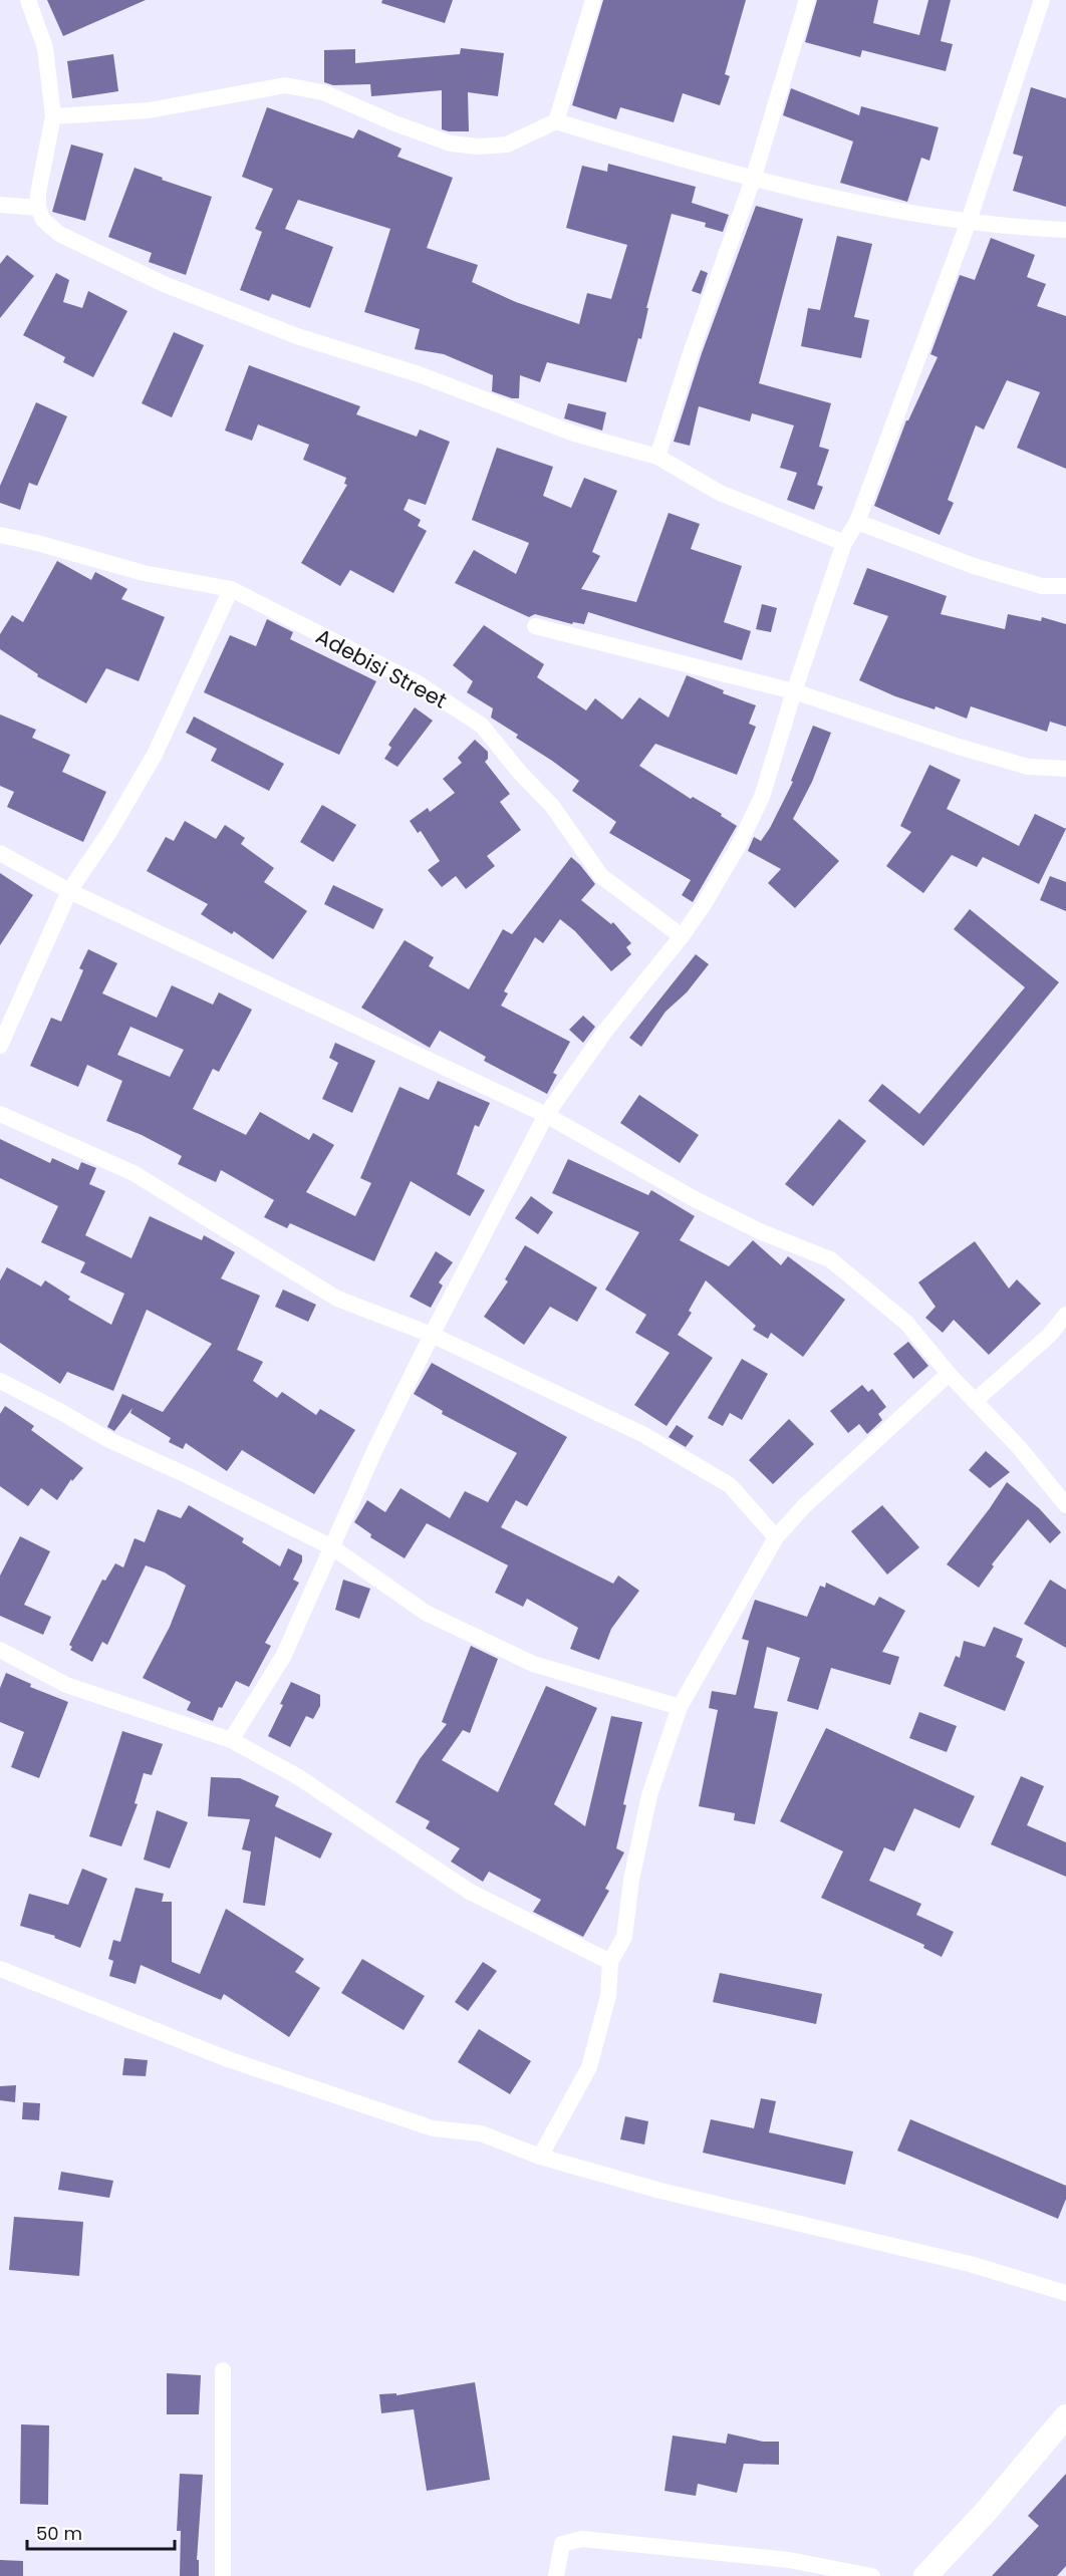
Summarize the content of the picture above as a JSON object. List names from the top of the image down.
{
  "streets": {
    "street": ["Adebisi Street"]
  },
  "scale_bar": "50 m"
}
